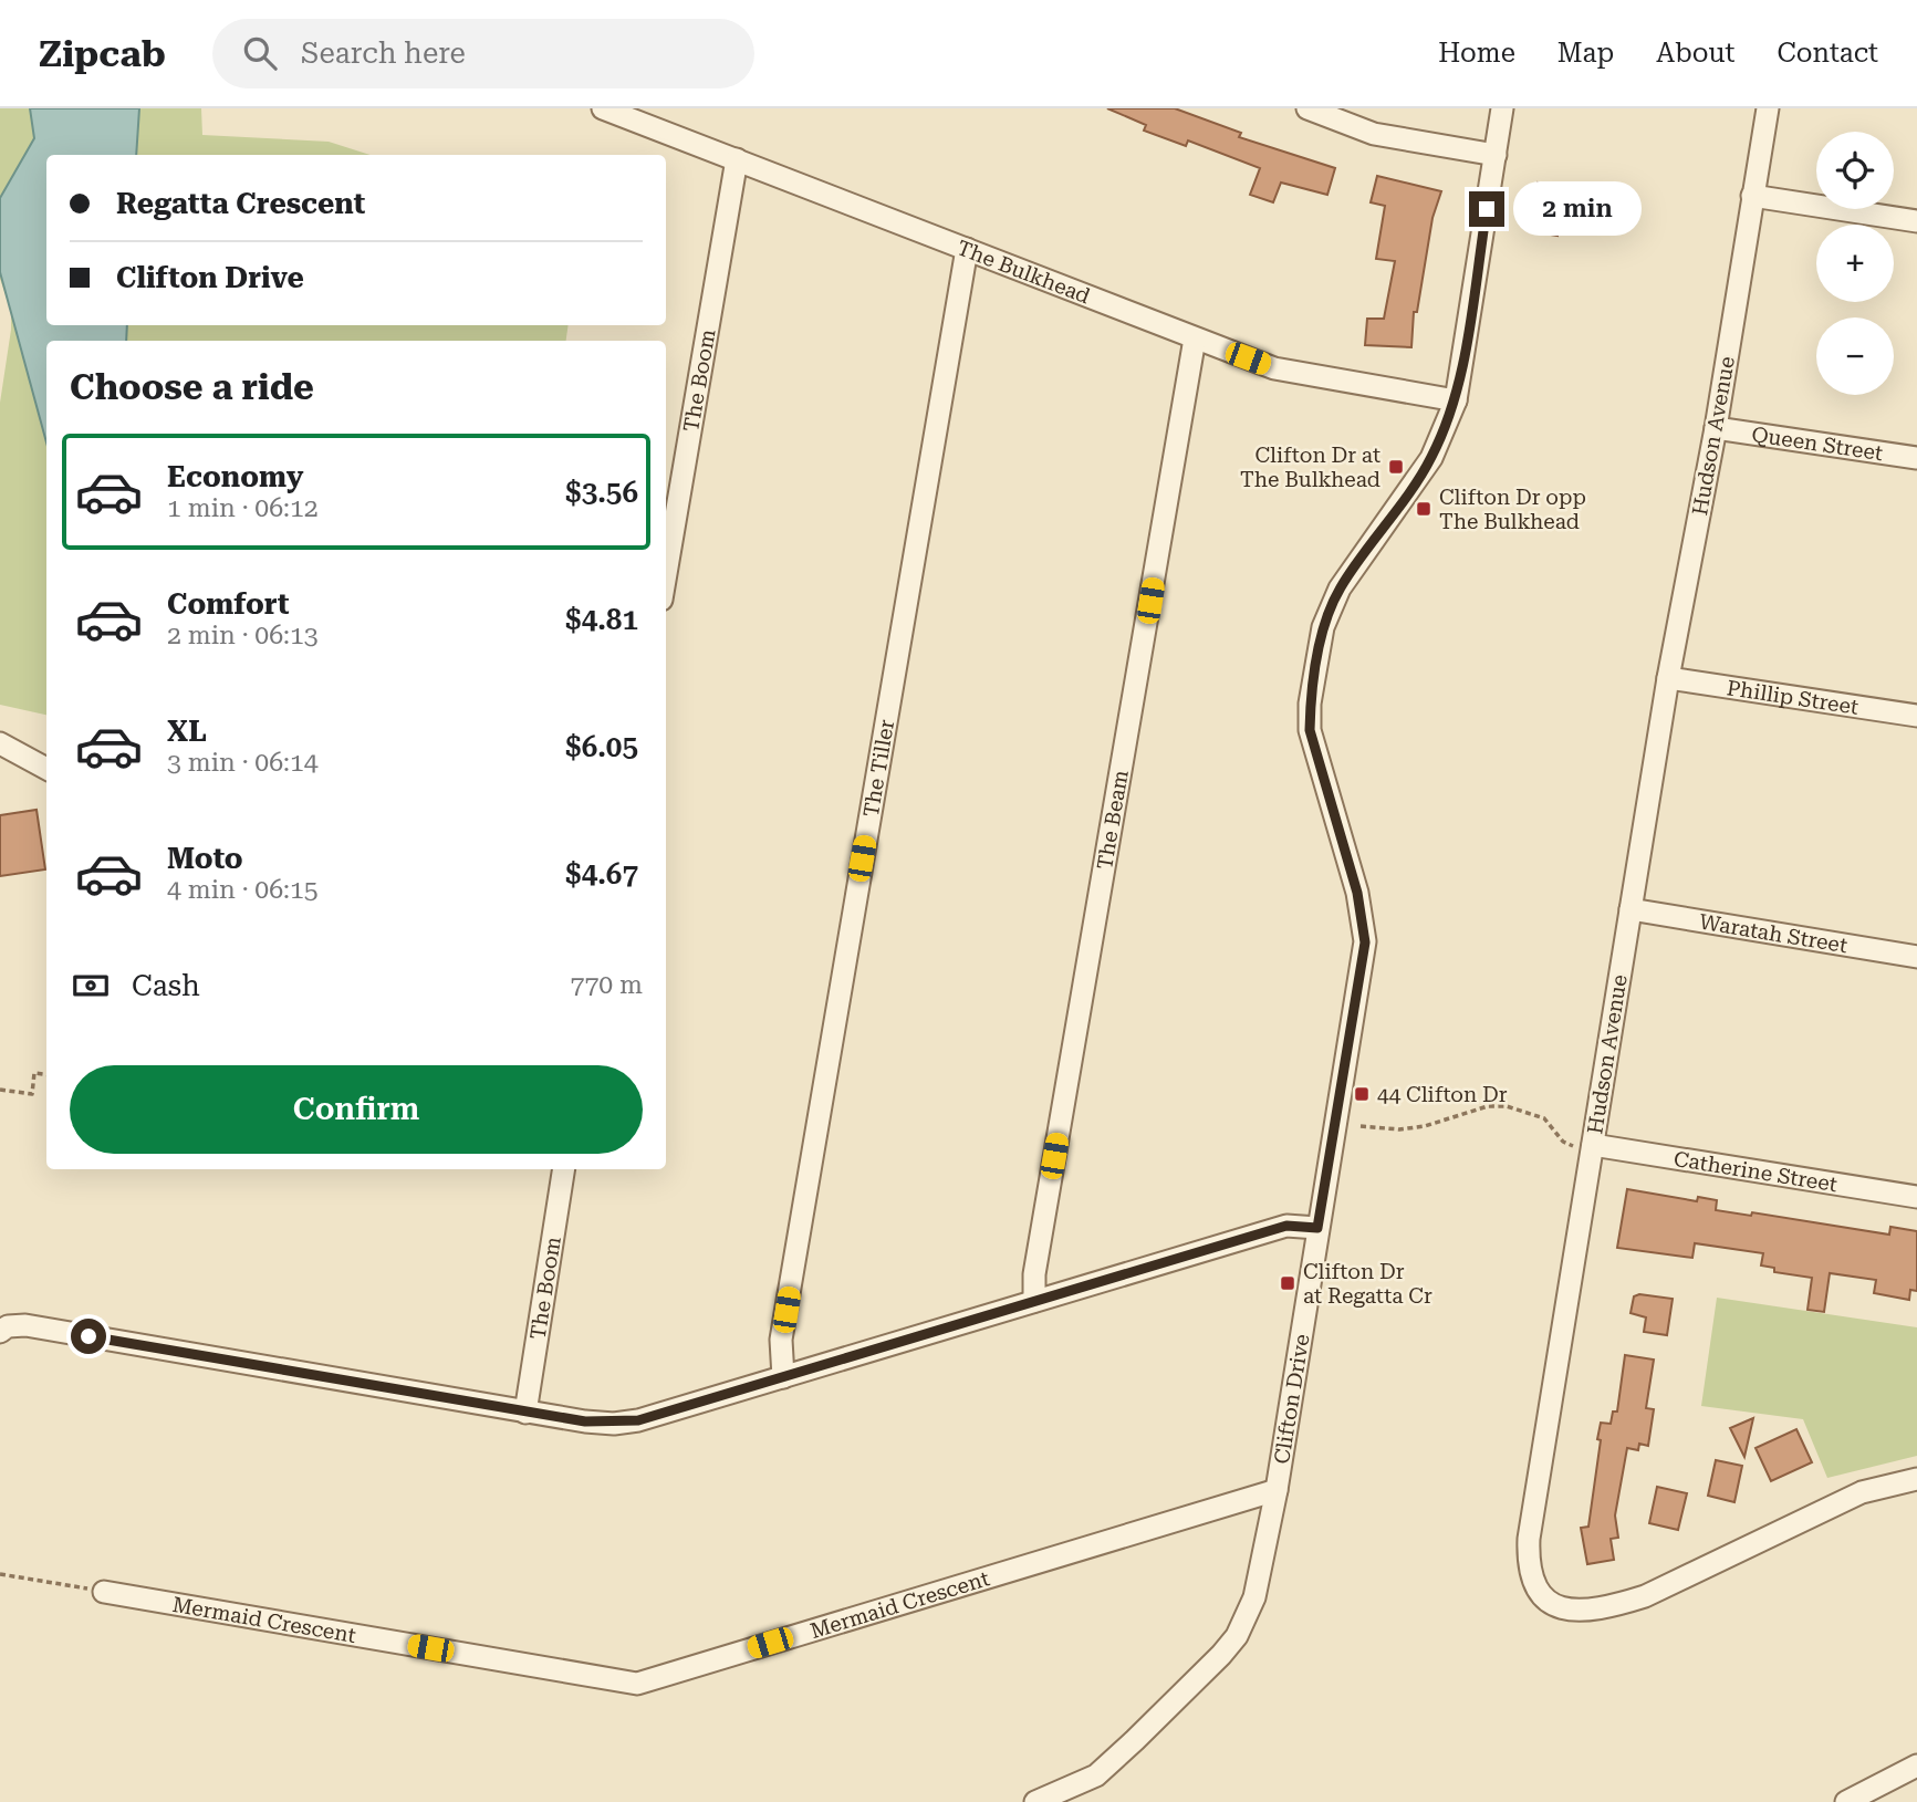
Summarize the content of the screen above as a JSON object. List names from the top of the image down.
{
  "streets": {
    "street": [
      "The Bulkhead",
      "The Boom",
      "Hudson Avenue",
      "Queen Street",
      "Phillip Street",
      "The Tiller",
      "The Beam",
      "Waratah Street",
      "Catherine Street",
      "Clifton Drive",
      "Mermaid Crescent"
    ]
  },
  "crossings": [
    ["The Bulkhead", "The Boom"],
    ["The Bulkhead", "The Tiller"],
    ["The Bulkhead", "The Beam"],
    ["The Bulkhead", "Clifton Drive"],
    ["Hudson Avenue", "Queen Street"],
    ["Hudson Avenue", "Phillip Street"],
    ["Hudson Avenue", "Waratah Street"],
    ["Hudson Avenue", "Catherine Street"],
    ["Clifton Drive", "Mermaid Crescent"]
  ],
  "places": {
    "transit": [
      "Clifton Dr at The Bulkhead",
      "Clifton Dr opp The Bulkhead",
      "44 Clifton Dr",
      "Clifton Dr at Regatta Cr"
    ]
  },
  "page": {
    "header": "Zipcab",
    "search": "Search here",
    "nav": [
      "Home",
      "Map",
      "About",
      "Contact"
    ],
    "map_buttons": ["+", "−"],
    "banner": ["Regatta Crescent", "Clifton Drive"],
    "bubble": "2 min",
    "heading": "Choose a ride",
    "list": [
      {
        "name": "Economy",
        "note": "1 min · 06:12",
        "value": "$3.56"
      },
      {
        "name": "Comfort",
        "note": "2 min · 06:13",
        "value": "$4.81"
      },
      {
        "name": "XL",
        "note": "3 min · 06:14",
        "value": "$6.05"
      },
      {
        "name": "Moto",
        "note": "4 min · 06:15",
        "value": "$4.67"
      }
    ],
    "pay": ["Cash", "770 m"],
    "buttons": "Confirm"
  }
}
